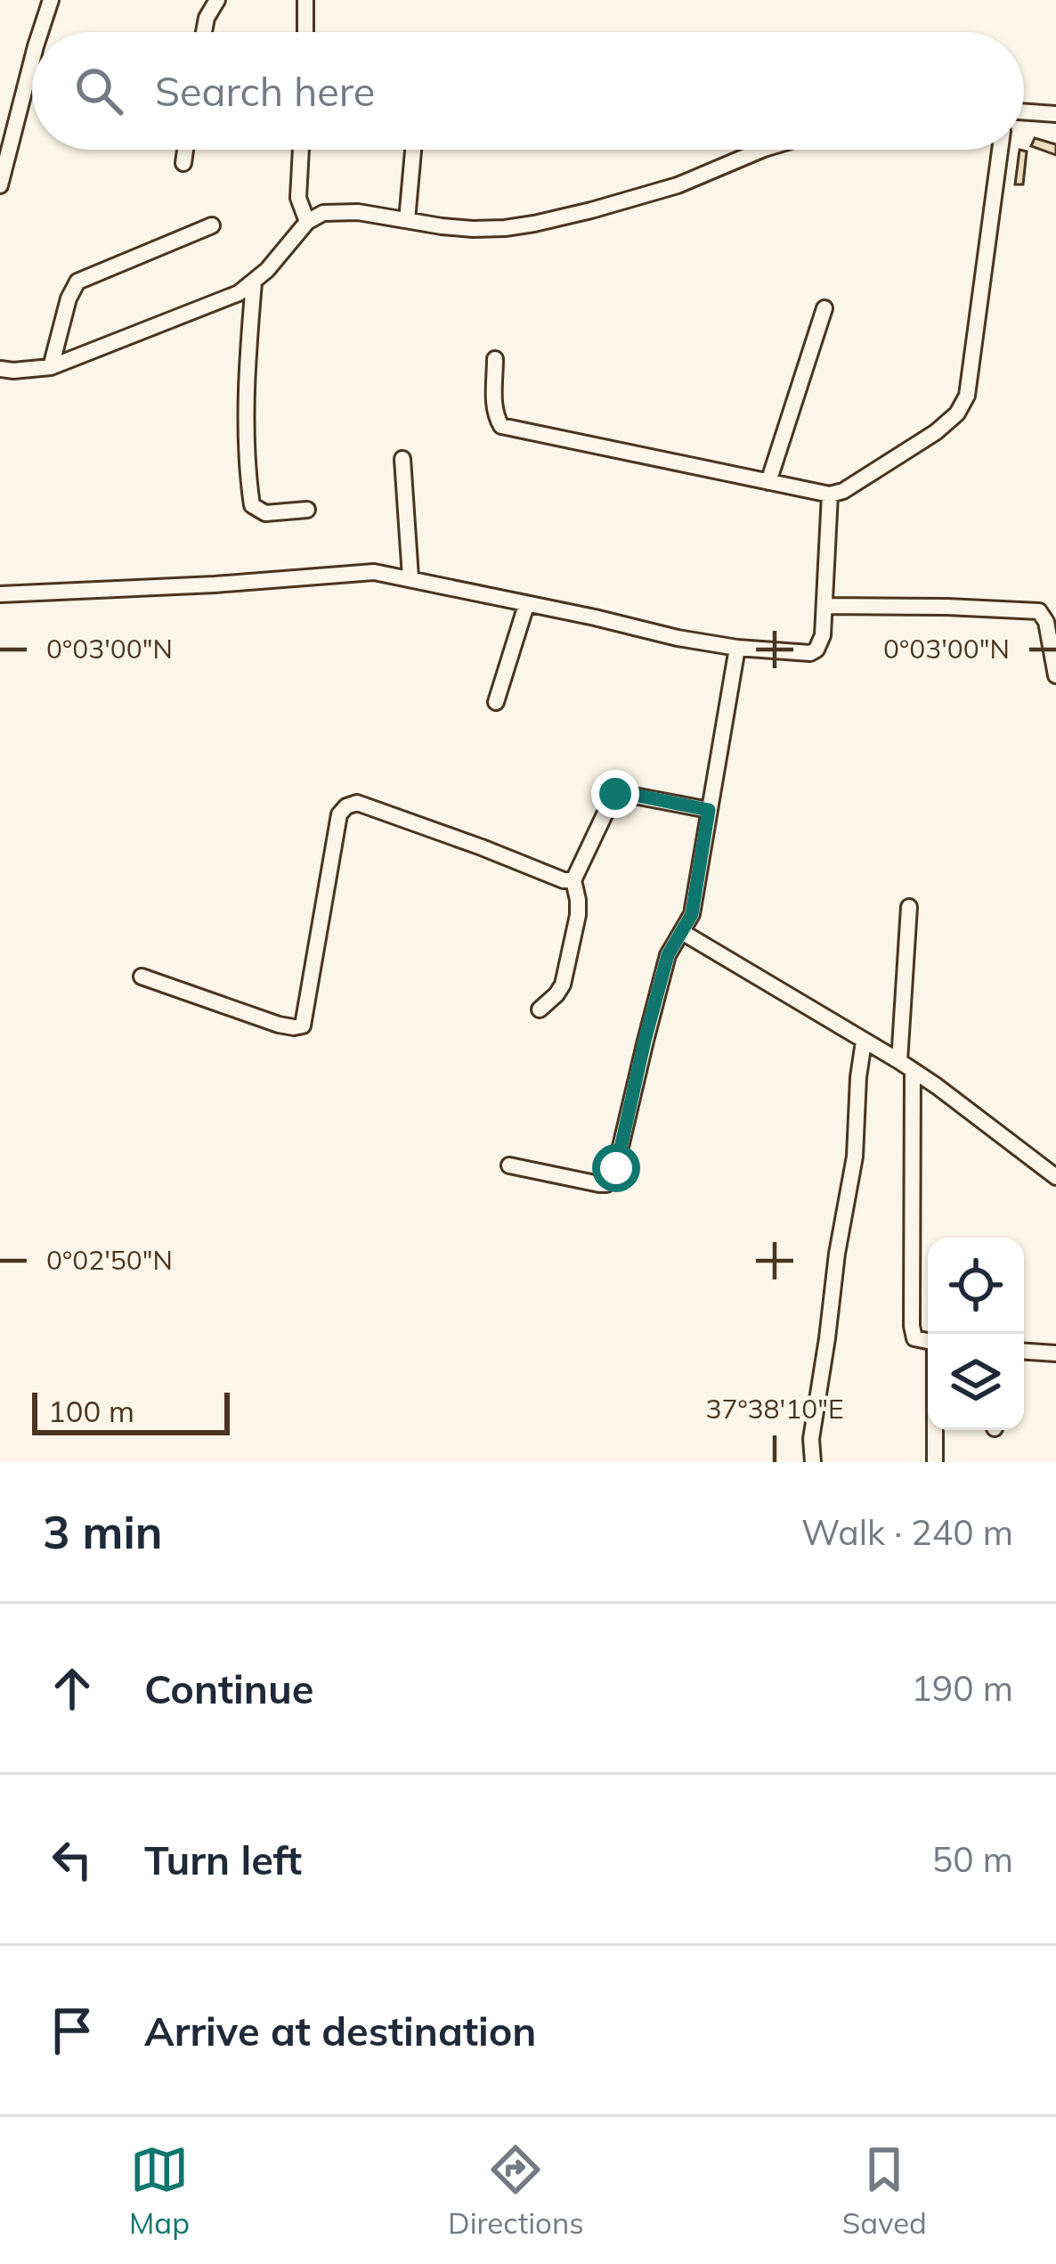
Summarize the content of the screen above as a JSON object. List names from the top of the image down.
{
  "scale_bar": "100 m",
  "page": {
    "search": "Search here",
    "scale": "100 m",
    "heading": ["3 min", "Walk · 240 m"],
    "list": [
      ["Continue", "190 m"],
      ["Turn left", "50 m"],
      "Arrive at destination"
    ],
    "nav": ["Map", "Directions", "Saved"]
  },
  "coordinates": ["0°03'00\"N", "0°02'50\"N", "37°38'10\"E"]
}
